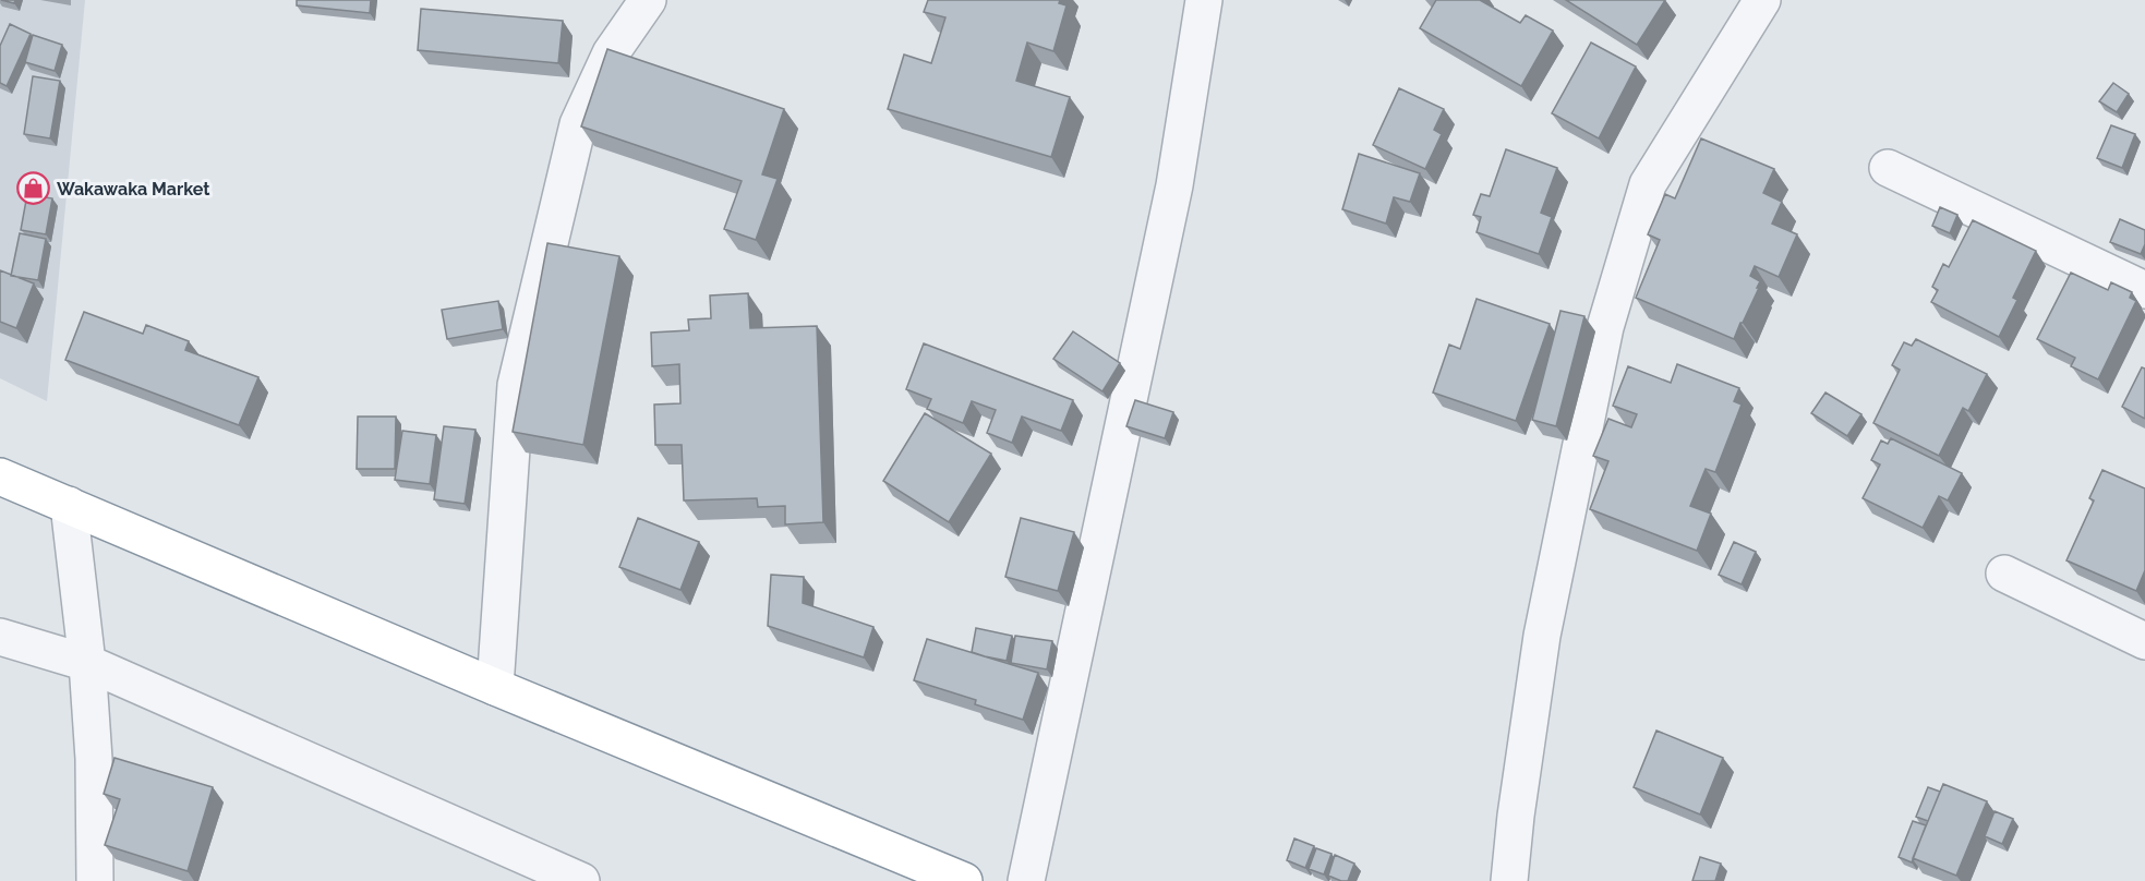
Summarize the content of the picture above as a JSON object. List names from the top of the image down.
{
  "places": {
    "shop": ["Wakawaka Market"]
  }
}
